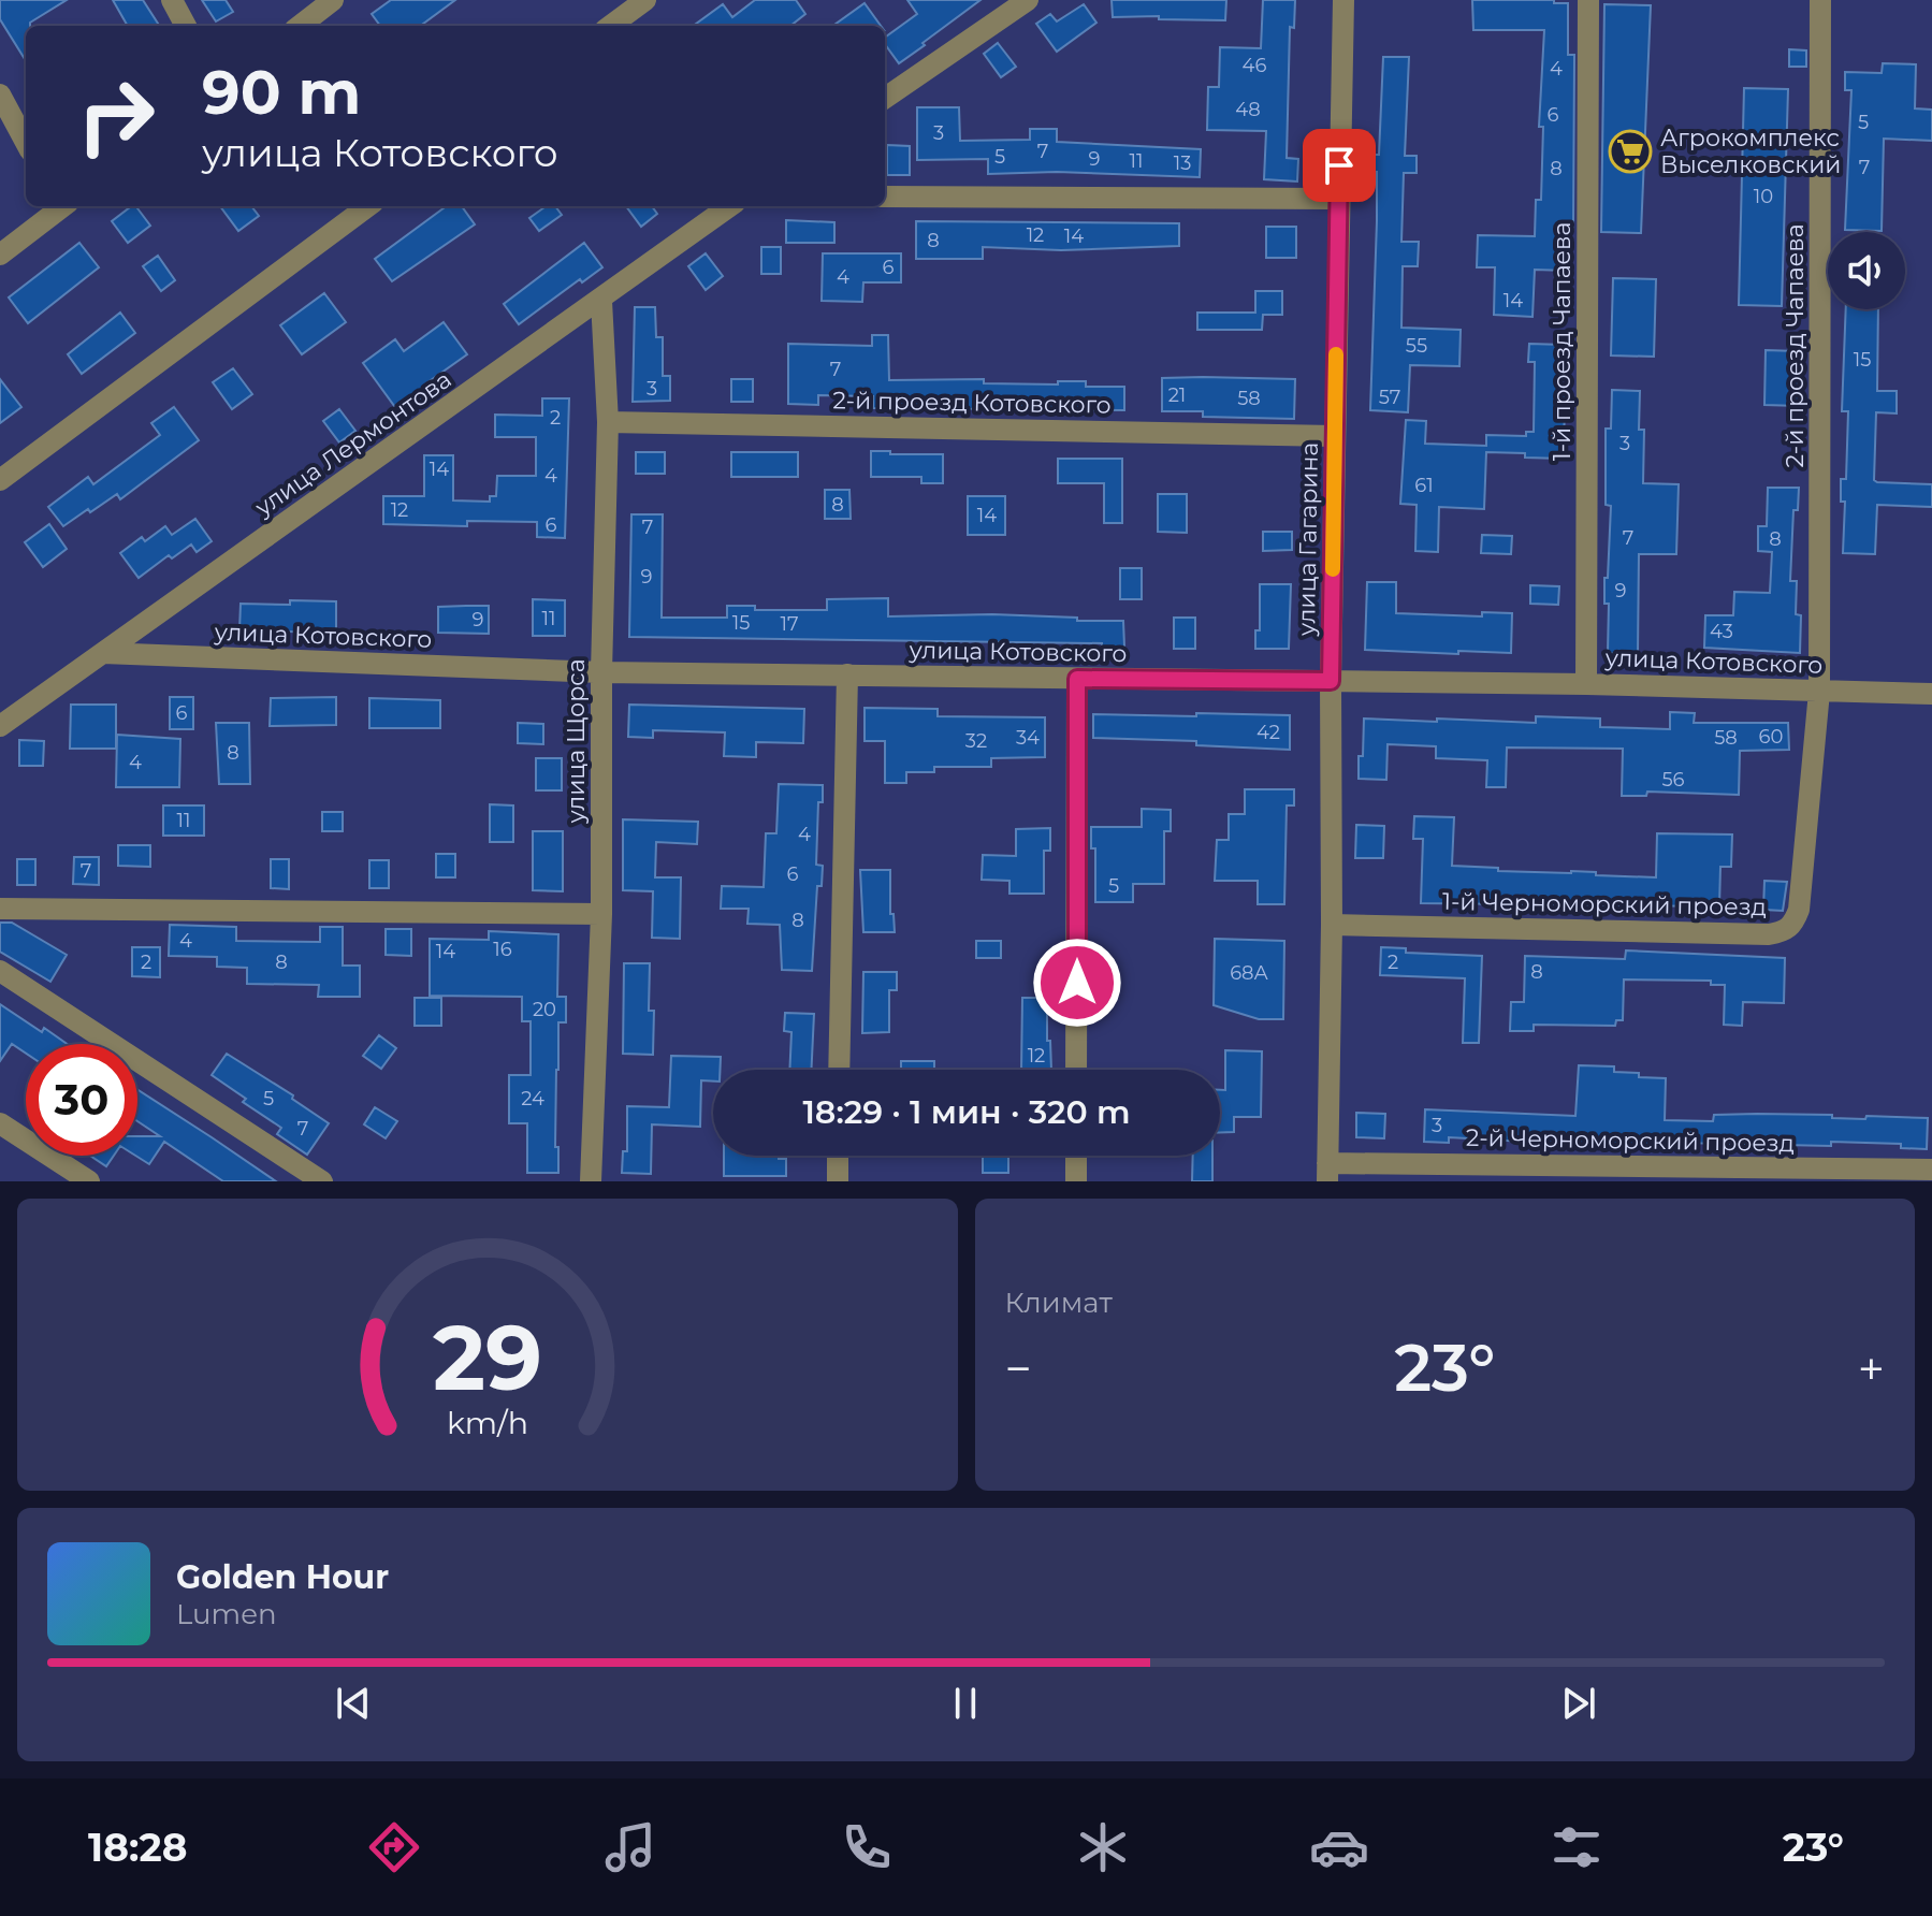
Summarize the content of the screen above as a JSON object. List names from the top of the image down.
{
  "streets": {
    "street": [
      "1-й проезд Чапаева",
      "2-й проезд Чапаева",
      "2-й проезд Котовского",
      "улица Лермонтова",
      "улица Гагарина",
      "улица Котовского",
      "улица Щорса",
      "1-й Черноморский проезд",
      "2-й Черноморский проезд"
    ]
  },
  "crossings": [
    ["1-й проезд Чапаева", "улица Котовского"],
    ["2-й проезд Чапаева", "улица Котовского"],
    ["2-й проезд Чапаева", "1-й Черноморский проезд"],
    ["2-й проезд Котовского", "улица Гагарина"],
    ["2-й проезд Котовского", "улица Щорса"],
    ["улица Лермонтова", "улица Котовского"],
    ["улица Лермонтова", "улица Щорса"],
    ["улица Гагарина", "улица Котовского"],
    ["улица Гагарина", "1-й Черноморский проезд"],
    ["улица Гагарина", "2-й Черноморский проезд"],
    ["улица Котовского", "улица Щорса"],
    ["улица Котовского", "1-й Черноморский проезд"]
  ],
  "places": {
    "supermarket": ["Агрокомплекс Выселковский"]
  },
  "house_numbers": [
    "46",
    "4",
    "48",
    "6",
    "5",
    "3",
    "7",
    "5",
    "9",
    "11",
    "13",
    "7",
    "8",
    "10",
    "12",
    "14",
    "8",
    "6",
    "4",
    "14",
    "55",
    "15",
    "7",
    "3",
    "21",
    "57",
    "58",
    "2",
    "3",
    "14",
    "4",
    "61",
    "8",
    "12",
    "14",
    "6",
    "7",
    "7",
    "8",
    "9",
    "9",
    "11",
    "9",
    "15",
    "17",
    "43",
    "6",
    "42",
    "60",
    "34",
    "58",
    "32",
    "8",
    "4",
    "56",
    "11",
    "4",
    "7",
    "6",
    "5",
    "8",
    "4",
    "16",
    "14",
    "2",
    "8",
    "2",
    "8",
    "68А",
    "20",
    "12",
    "5",
    "24",
    "3",
    "7"
  ],
  "page": {
    "turn": ["90 m", "улица Котовского"],
    "limit": "30",
    "trip": "18:29 · 1 мин · 320 m",
    "tile": "Климат",
    "heat": ["−", "23°", "+"],
    "song": ["Golden Hour", "Lumen"],
    "tabs": ["18:28", "23°"],
    "gauge": ["29", "km/h"]
  }
}
